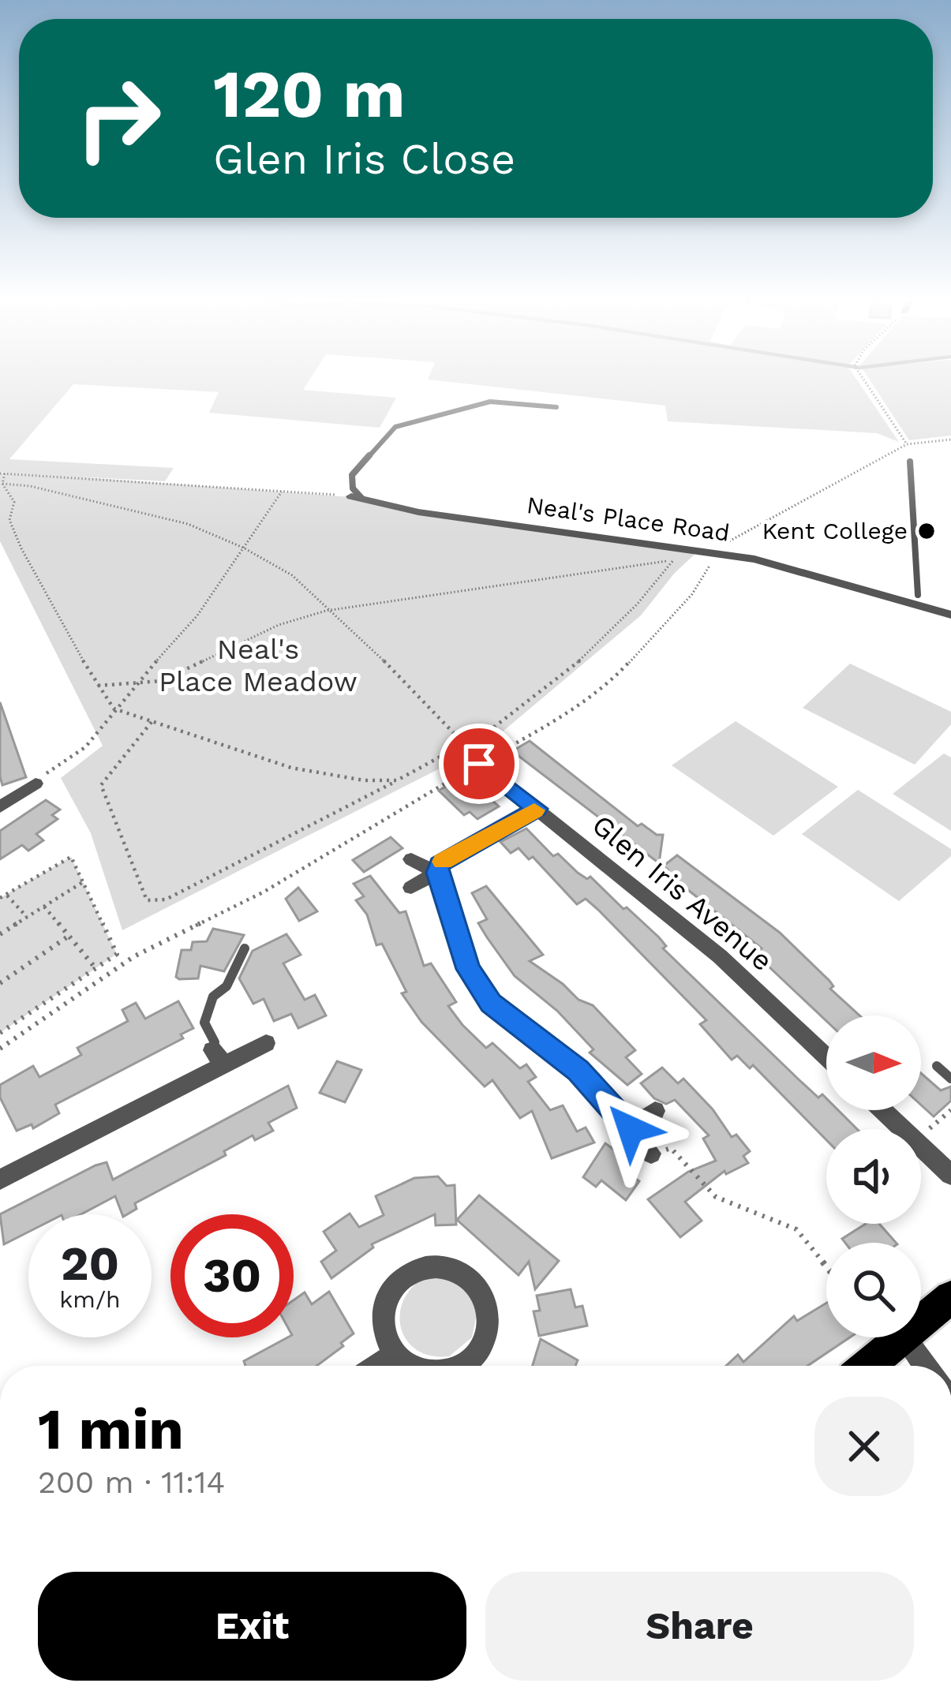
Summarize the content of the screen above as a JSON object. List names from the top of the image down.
{
  "streets": {
    "street": ["Neal's Place Road", "Glen Iris Avenue"]
  },
  "parks": ["Neal's Place Meadow"],
  "places": ["Kent College"],
  "north": "right",
  "page": {
    "turn": ["120 m", "Glen Iris Close"],
    "speed": "20 km/h",
    "limit": "30",
    "heading": ["1 min", "200 m · 11:14"],
    "buttons": ["Exit", "Share"]
  }
}
